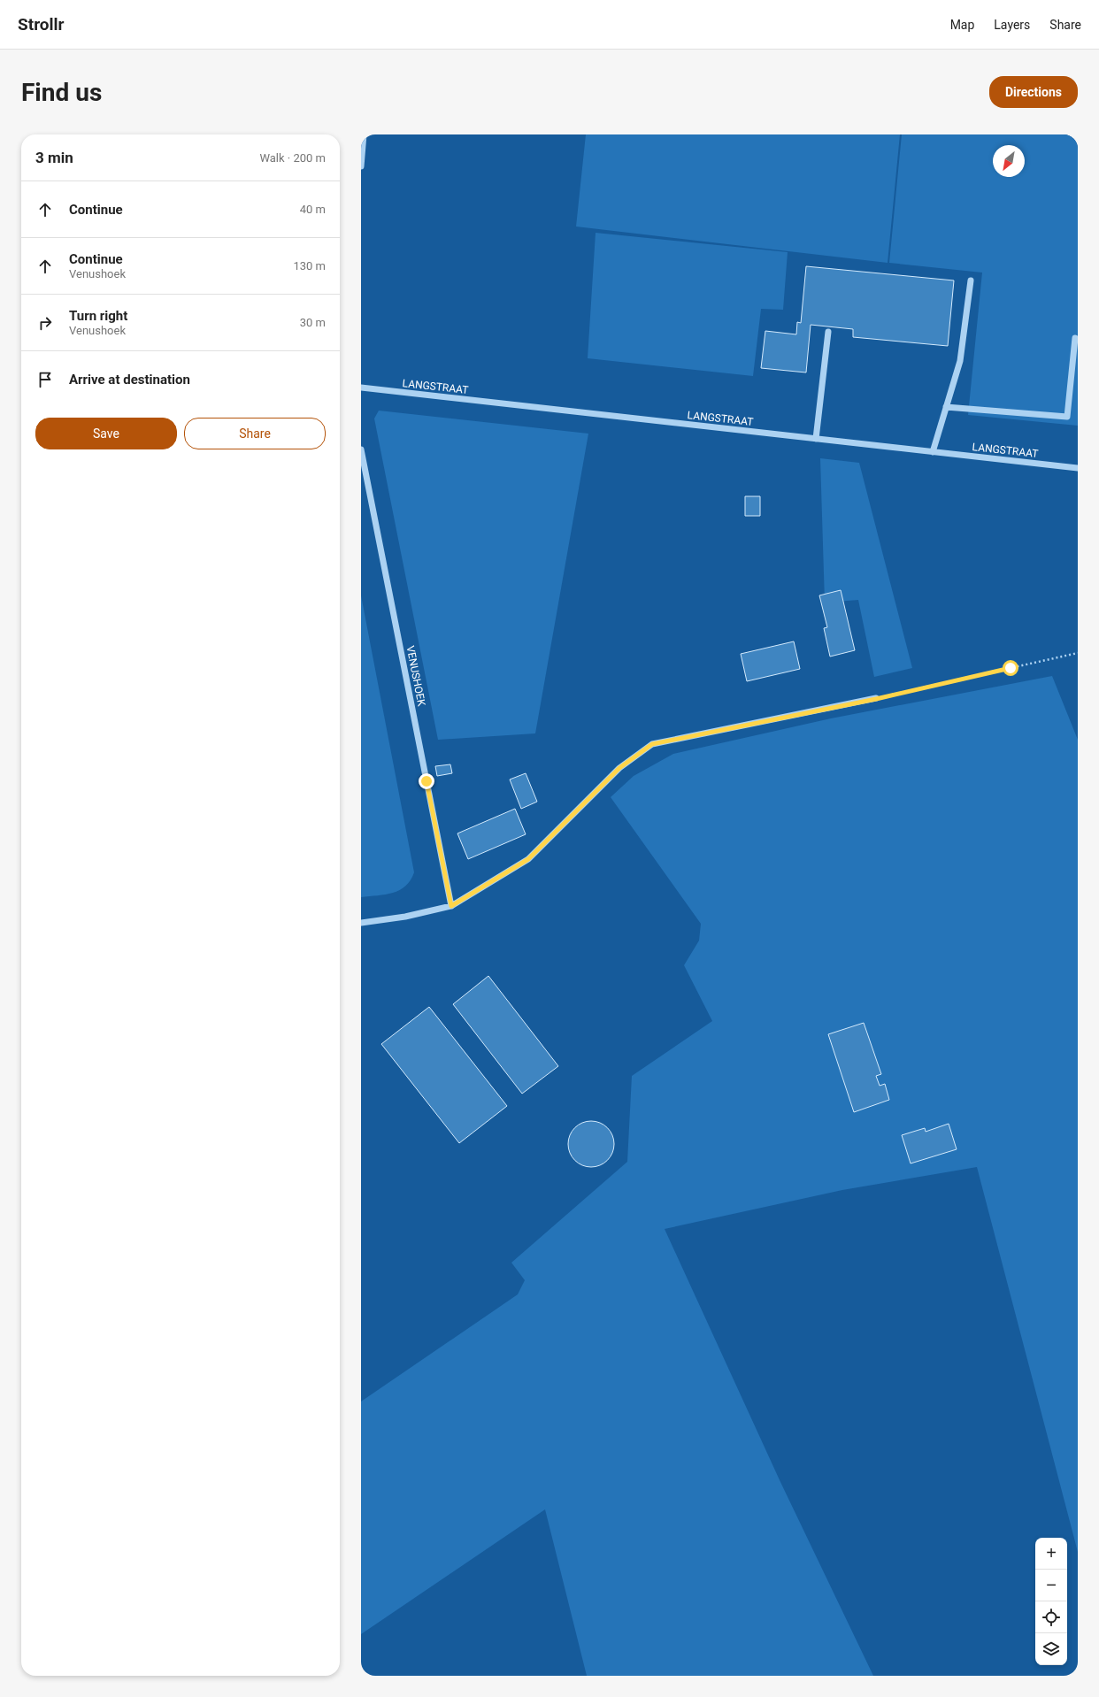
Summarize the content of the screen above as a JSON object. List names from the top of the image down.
{
  "streets": {
    "street": ["LANGSTRAAT", "VENUSHOEK"]
  },
  "north": "bottom left",
  "page": {
    "header": "Strollr",
    "nav": ["Map", "Layers", "Share"],
    "buttons": [
      "Directions",
      ["Save", "Share"]
    ],
    "title": "Find us",
    "heading": ["3 min", "Walk · 200 m"],
    "list": [
      ["Continue", "40 m"],
      ["Continue", "Venushoek", "130 m"],
      ["Turn right", "Venushoek", "30 m"],
      "Arrive at destination"
    ],
    "map_buttons": ["+", "−"]
  }
}
